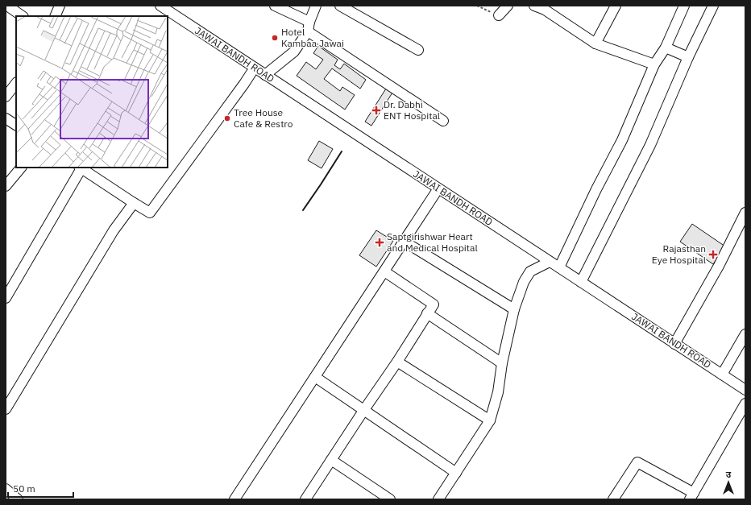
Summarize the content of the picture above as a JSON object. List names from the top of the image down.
{
  "streets": {
    "street": ["JAWAI BANDH ROAD"]
  },
  "places": {
    "other": ["Hotel Kambaa Jawai", "Tree House Cafe & Restro"],
    "health": ["Dr. Dabhi ENT Hospital", "Saptgirishwar Heart and Medical Hospital", "Rajasthan Eye Hospital"]
  },
  "scale_bar": "50 m",
  "north": "top"
}
